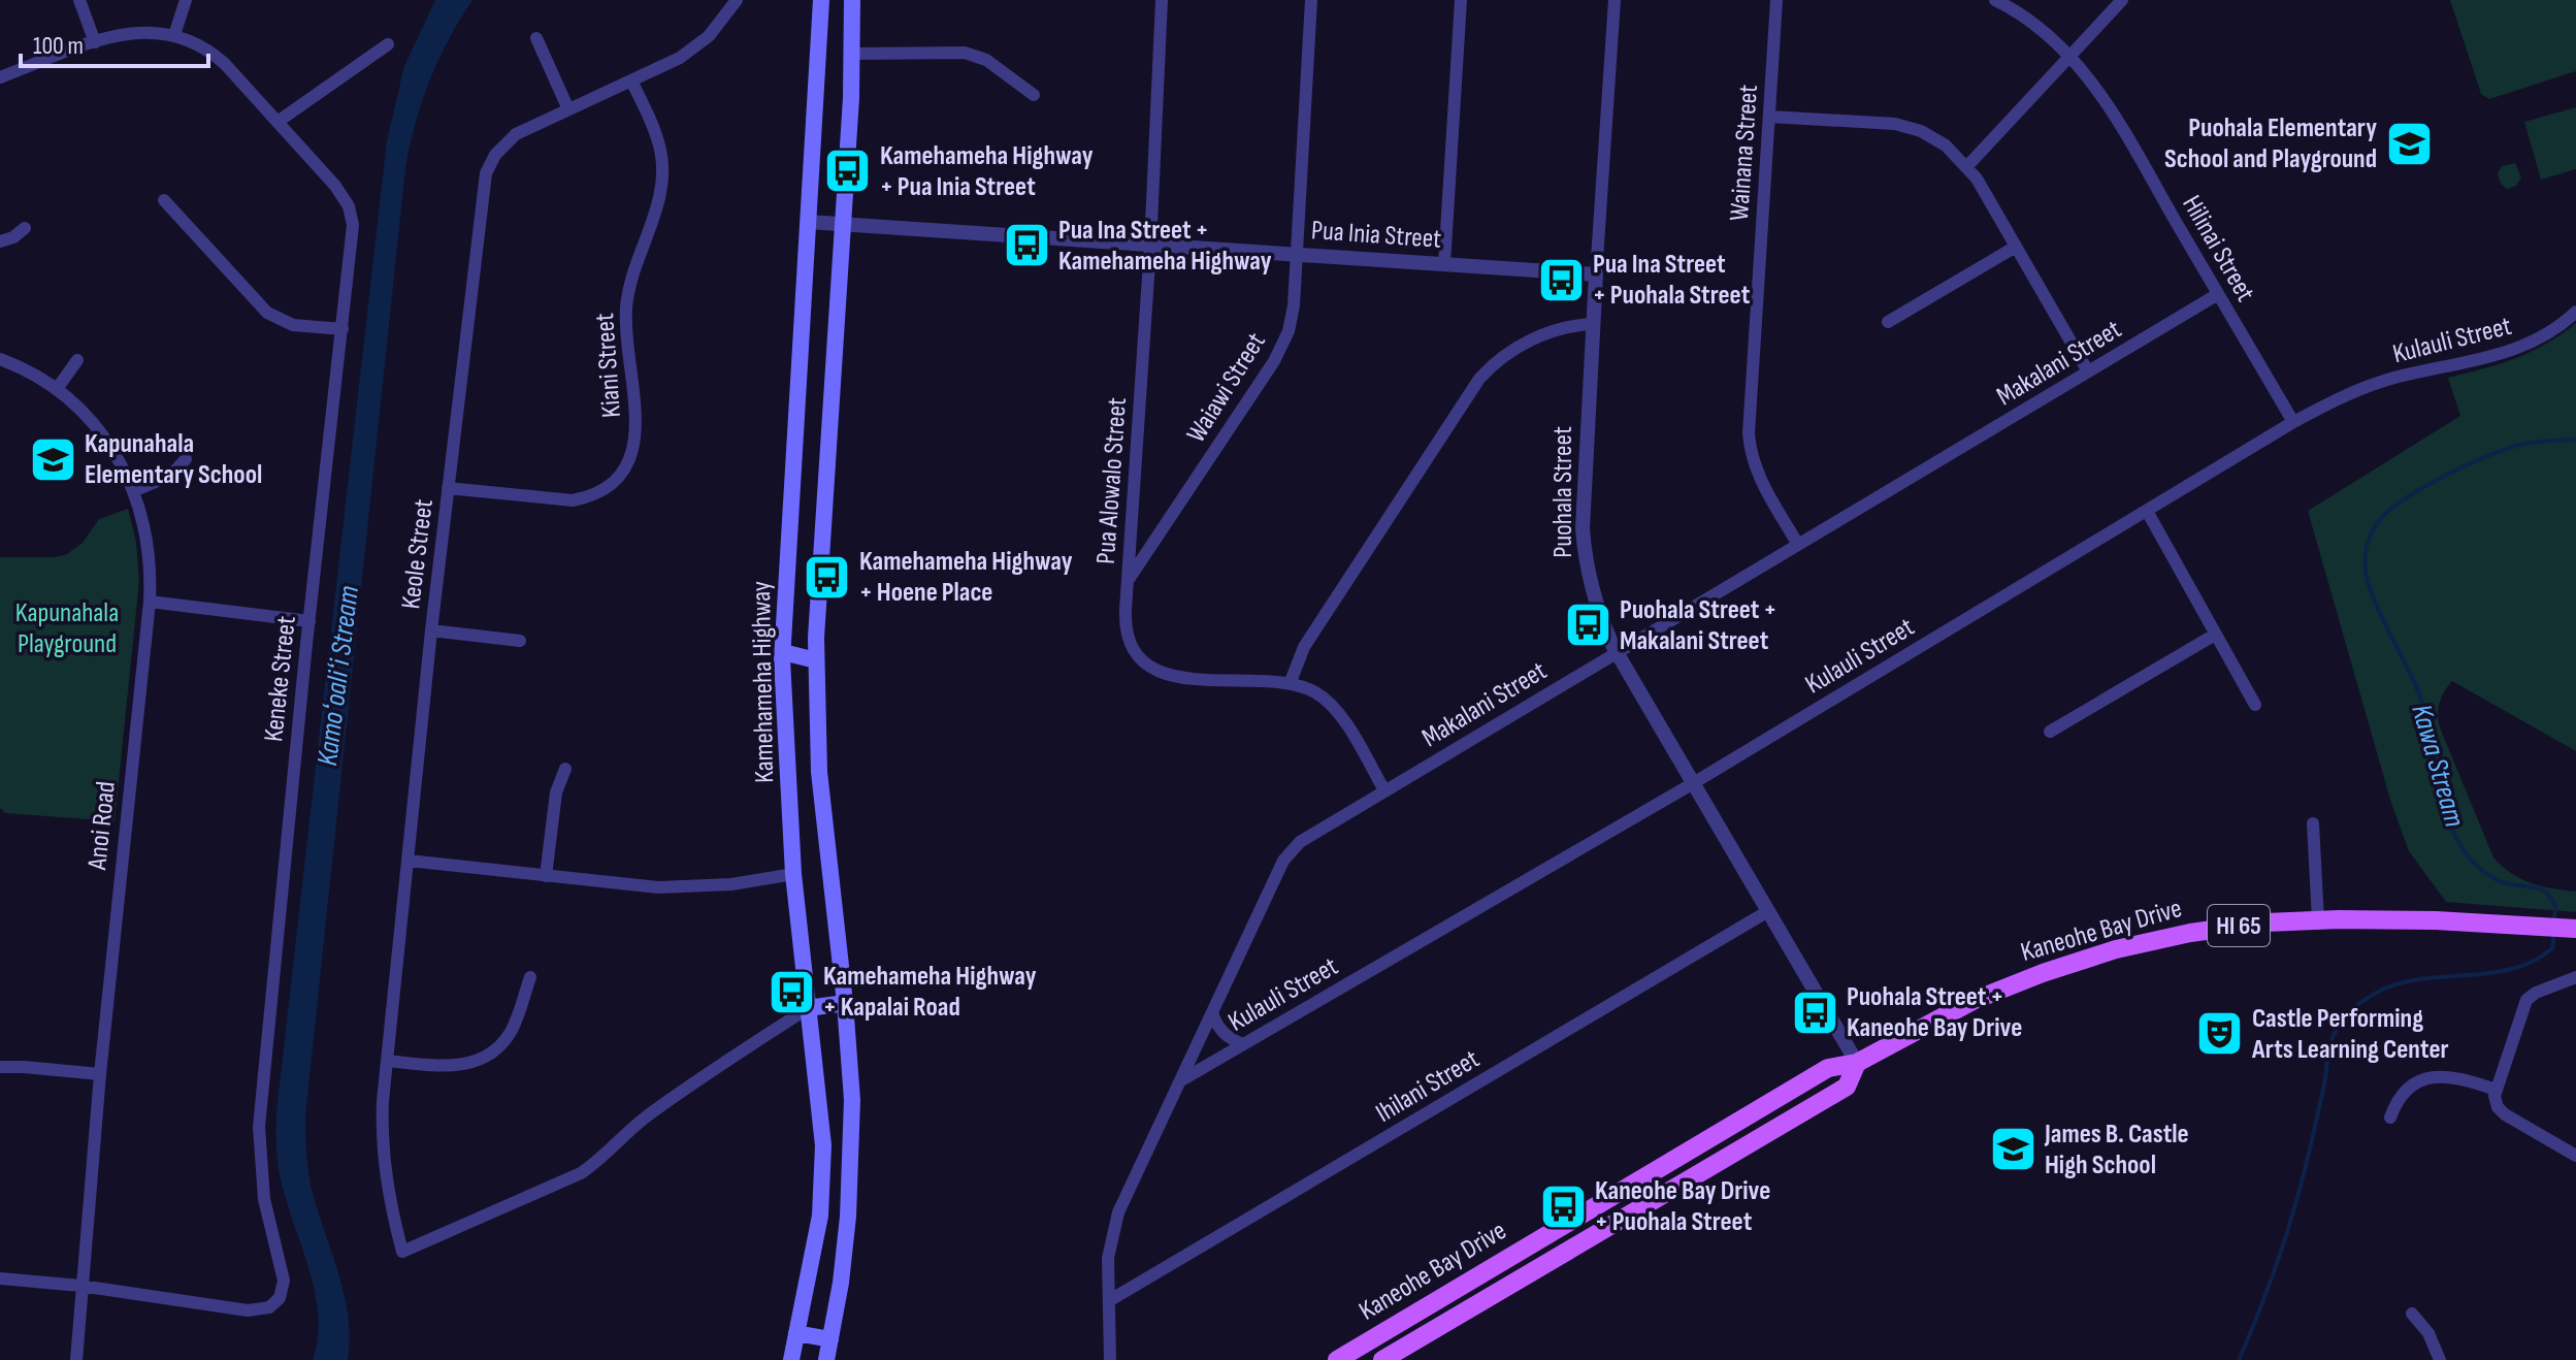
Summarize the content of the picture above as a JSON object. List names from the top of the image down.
{
  "streets": {
    "main road": ["Kamehameha Highway", "HI 65", "Kaneohe Bay Drive"],
    "street": [
      "Wainana Street",
      "Pua Inia Street",
      "Hilinai Street",
      "Kulauli Street",
      "Makalani Street",
      "Kiani Street",
      "Waiawi Street",
      "Pua Alowalo Street",
      "Puohala Street",
      "Keole Street",
      "Keneke Street",
      "Anoi Road",
      "Ihilani Street"
    ]
  },
  "crossings": [
    ["Wainana Street", "Makalani Street"],
    ["Pua Inia Street", "Waiawi Street"],
    ["Pua Inia Street", "Pua Alowalo Street"],
    ["Pua Inia Street", "Puohala Street"],
    ["Pua Inia Street", "Kamehameha Highway"],
    ["Hilinai Street", "Kulauli Street"],
    ["Hilinai Street", "Makalani Street"],
    ["Kulauli Street", "Makalani Street"],
    ["Kulauli Street", "Puohala Street"],
    ["Makalani Street", "Pua Alowalo Street"],
    ["Makalani Street", "Puohala Street"],
    ["Makalani Street", "Ihilani Street"],
    ["Kiani Street", "Keole Street"],
    ["Waiawi Street", "Pua Alowalo Street"],
    ["Puohala Street", "Kaneohe Bay Drive"],
    ["Puohala Street", "Ihilani Street"],
    ["Keole Street", "Kamehameha Highway"],
    ["Keneke Street", "Anoi Road"]
  ],
  "water": ["Kamoʻoaliʻi Stream", "Kawa Stream"],
  "parks": ["Kapunahala Playground"],
  "places": {
    "school or university": ["Puohala Elementary School and Playground", "Kapunahala Elementary School", "James B. Castle High School"],
    "bus stop": [
      "Kamehameha Highway + Pua Inia Street",
      "Pua Ina Street + Kamehameha Highway",
      "Pua Ina Street + Puohala Street",
      "Kamehameha Highway + Hoene Place",
      "Puohala Street + Makalani Street",
      "Kamehameha Highway + Kapalai Road",
      "Puohala Street + Kaneohe Bay Drive",
      "Kaneohe Bay Drive + Puohala Street"
    ],
    "theatre": ["Castle Performing Arts Learning Center"]
  },
  "scale_bar": "100 m"
}
